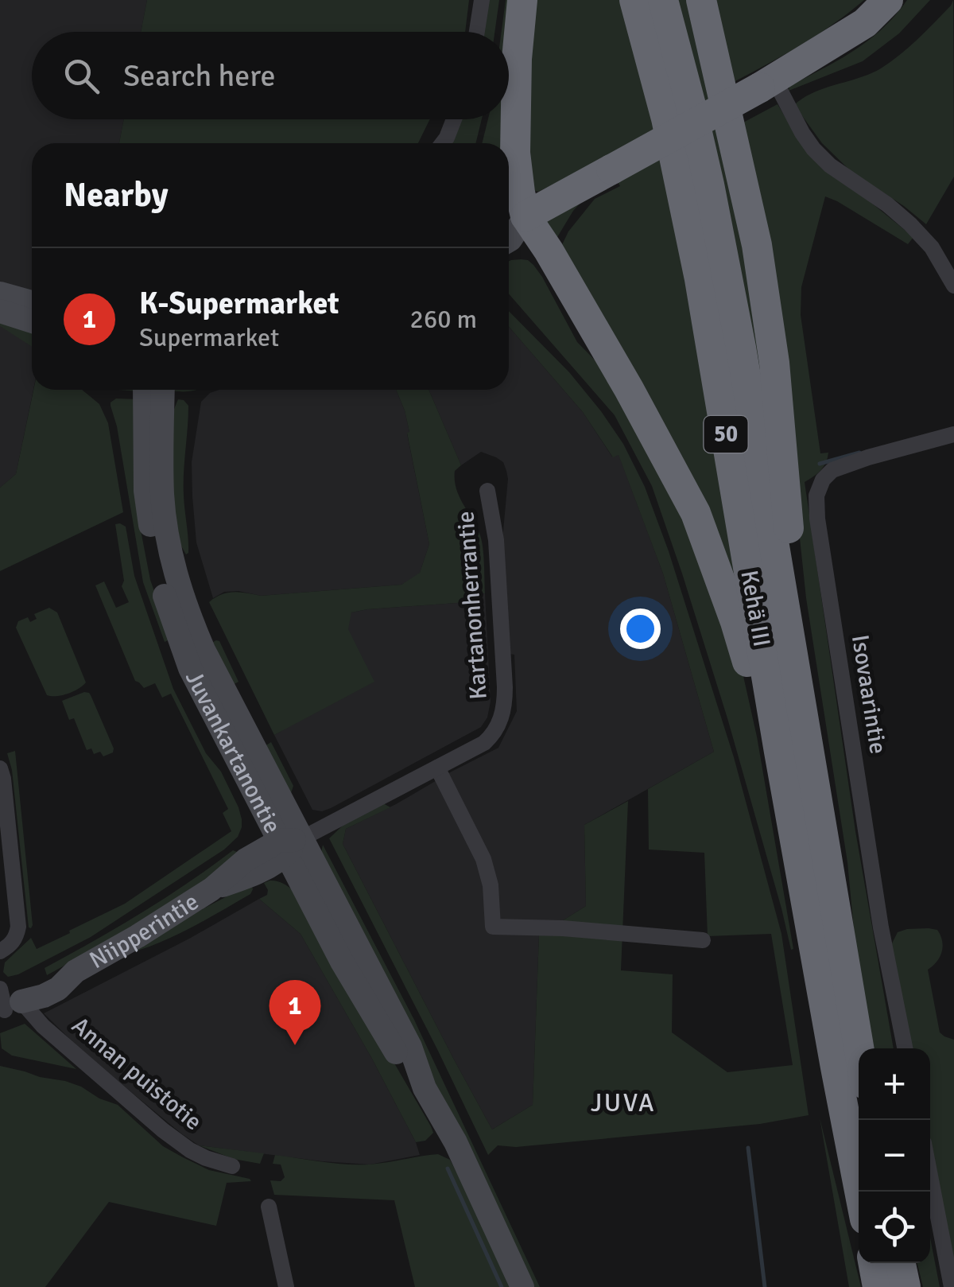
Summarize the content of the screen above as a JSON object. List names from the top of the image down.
{
  "streets": {
    "highway": ["50", "Kehä III"],
    "main road": ["Juvankartanontie", "Niipperintie"],
    "street": ["Kartanonherrantie", "Isovaarintie", "Annan puistotie"]
  },
  "crossings": [
    ["Kartanonherrantie", "Juvankartanontie"],
    ["Kartanonherrantie", "Niipperintie"],
    ["Juvankartanontie", "Niipperintie"],
    ["Niipperintie", "Annan puistotie"]
  ],
  "districts": ["JUVA"],
  "page": {
    "search": "Search here",
    "heading": "Nearby",
    "list": [
      {
        "mark": "1",
        "name": "K-Supermarket",
        "note": "Supermarket",
        "value": "260 m"
      }
    ],
    "pins": "1",
    "map_buttons": ["+", "−"]
  }
}
